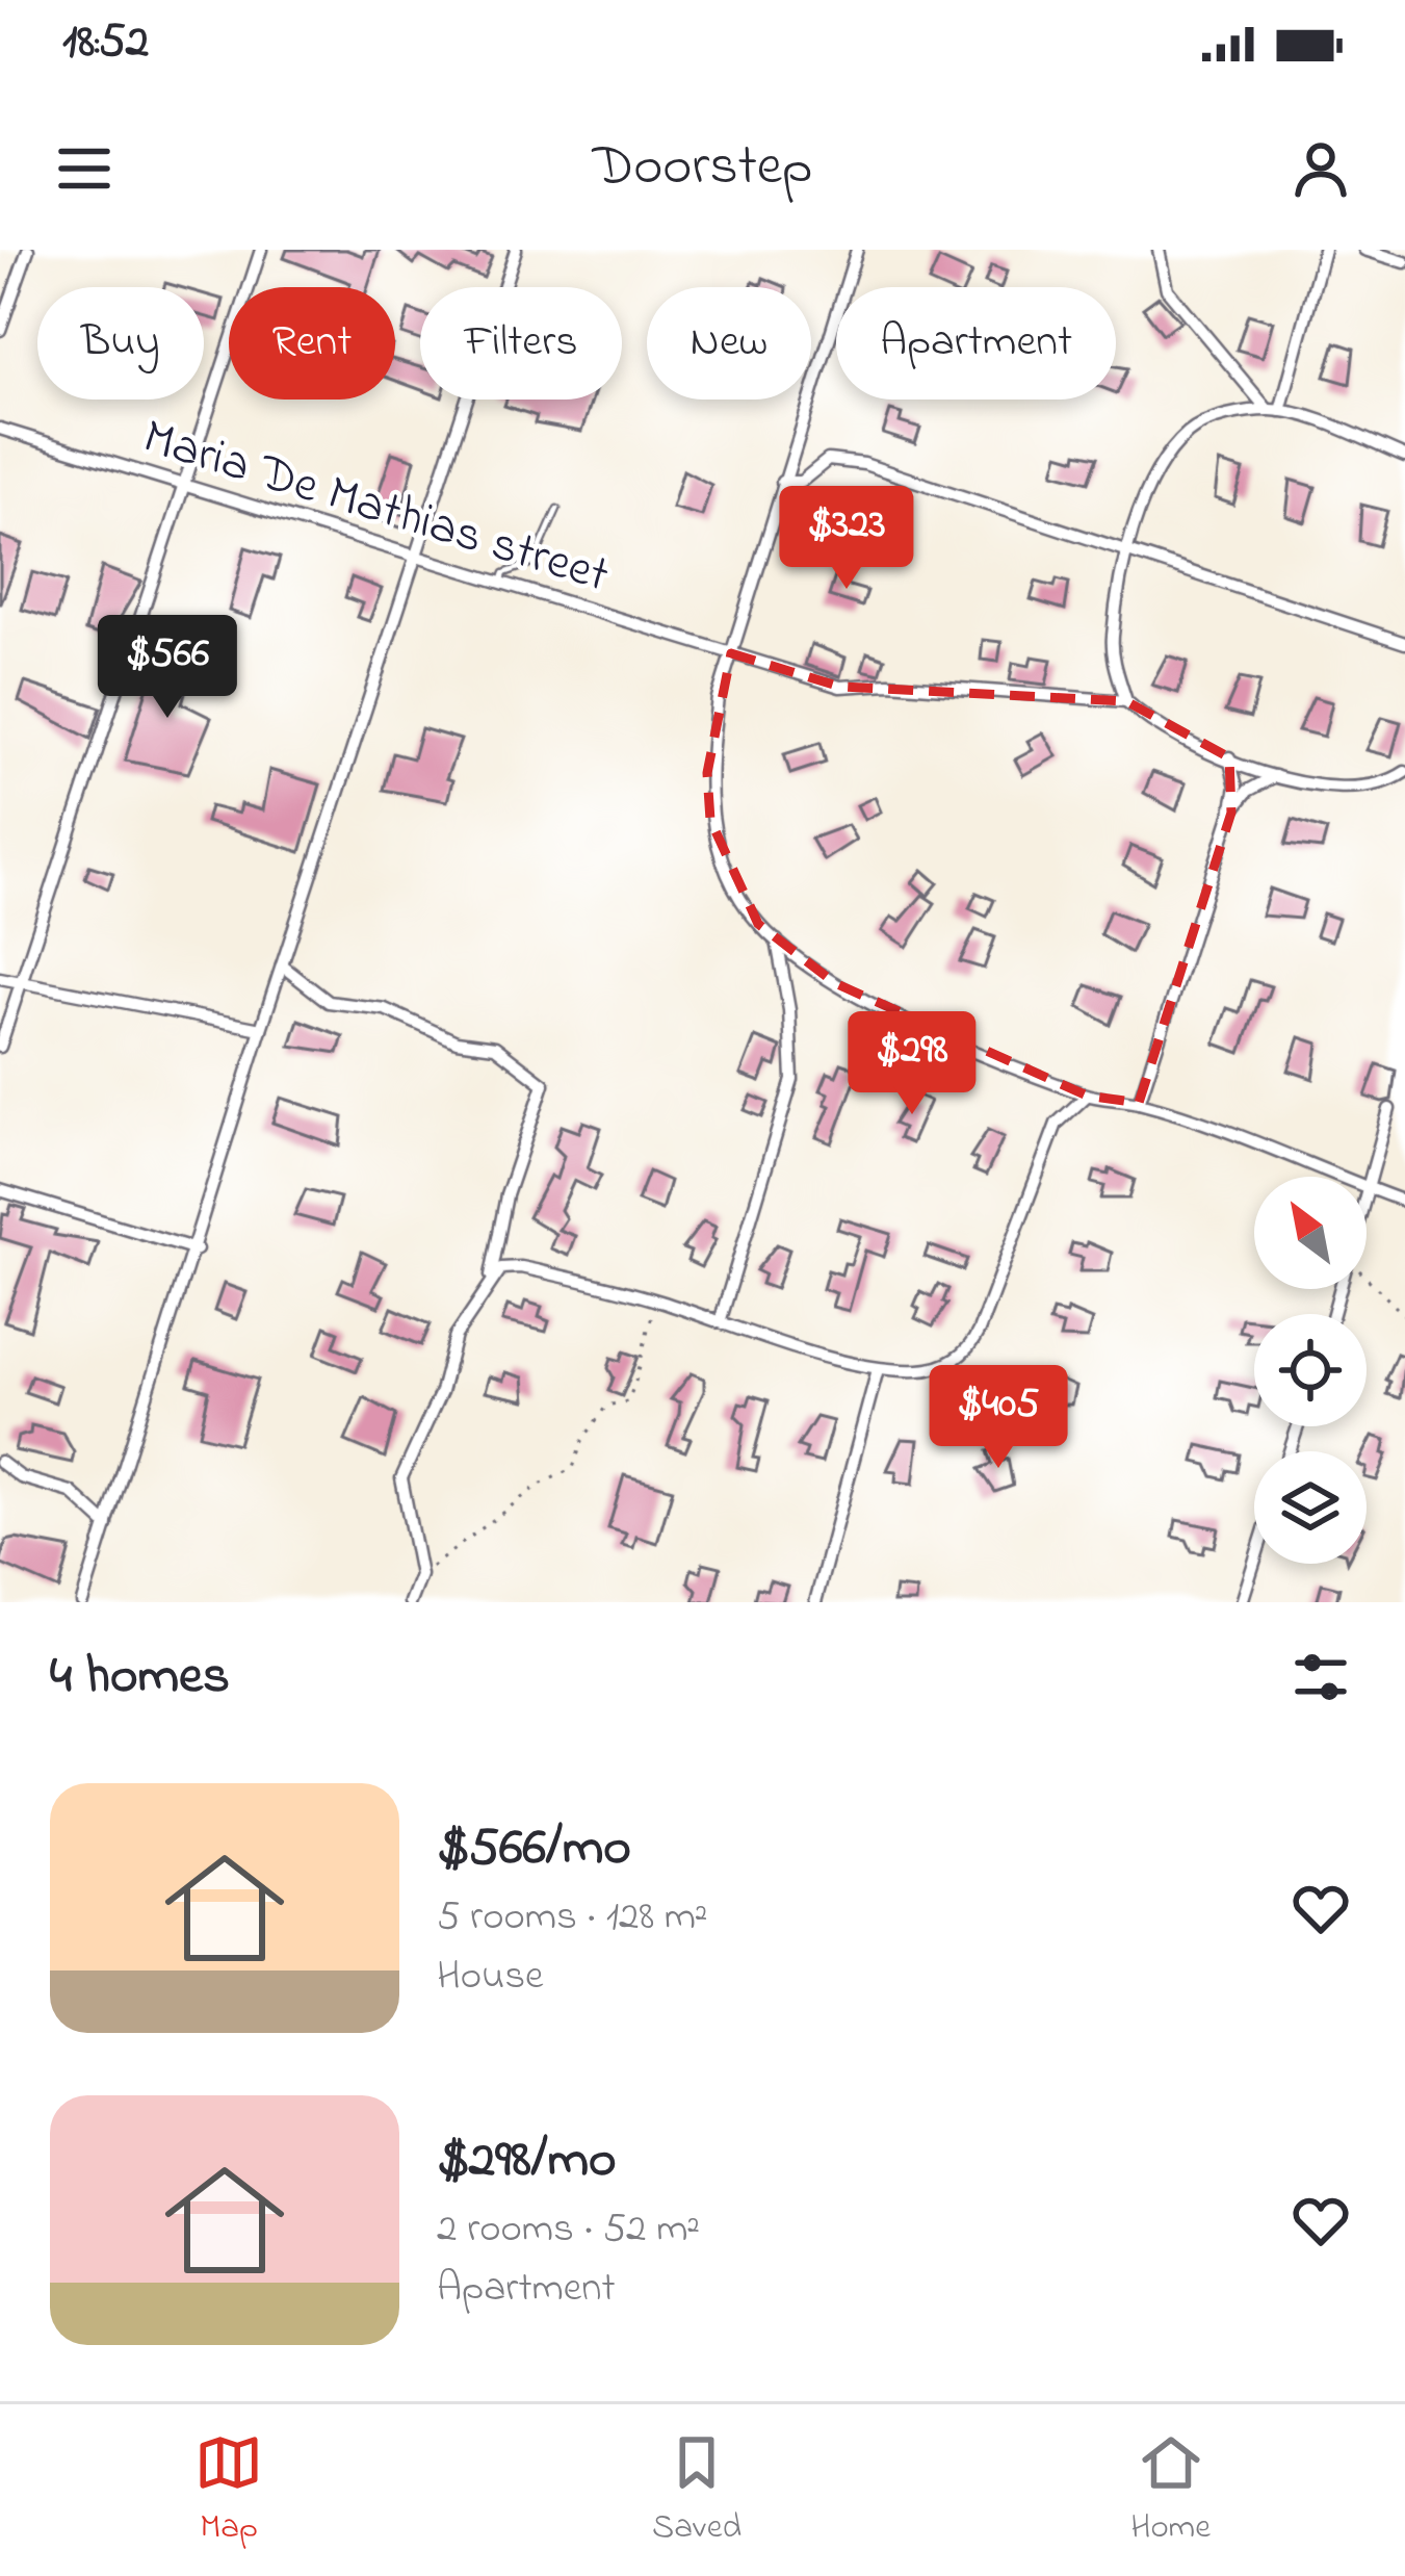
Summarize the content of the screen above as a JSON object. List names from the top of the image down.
{
  "streets": {
    "street": ["Maria De Mathias street"]
  },
  "north": "top left",
  "page": {
    "status": "18:52",
    "header": "Doorstep",
    "chip": [
      "Buy",
      "Rent",
      "Filters",
      "New",
      "Apartment"
    ],
    "price": [
      "$323",
      "$566",
      "$298",
      "$405"
    ],
    "heading": "4 homes",
    "list": [
      {
        "name": "$566/mo",
        "note": "5 rooms · 128 m² · House"
      },
      {
        "name": "$298/mo",
        "note": "2 rooms · 52 m² · Apartment"
      }
    ],
    "tabs": ["Map", "Saved", "Home"]
  }
}
